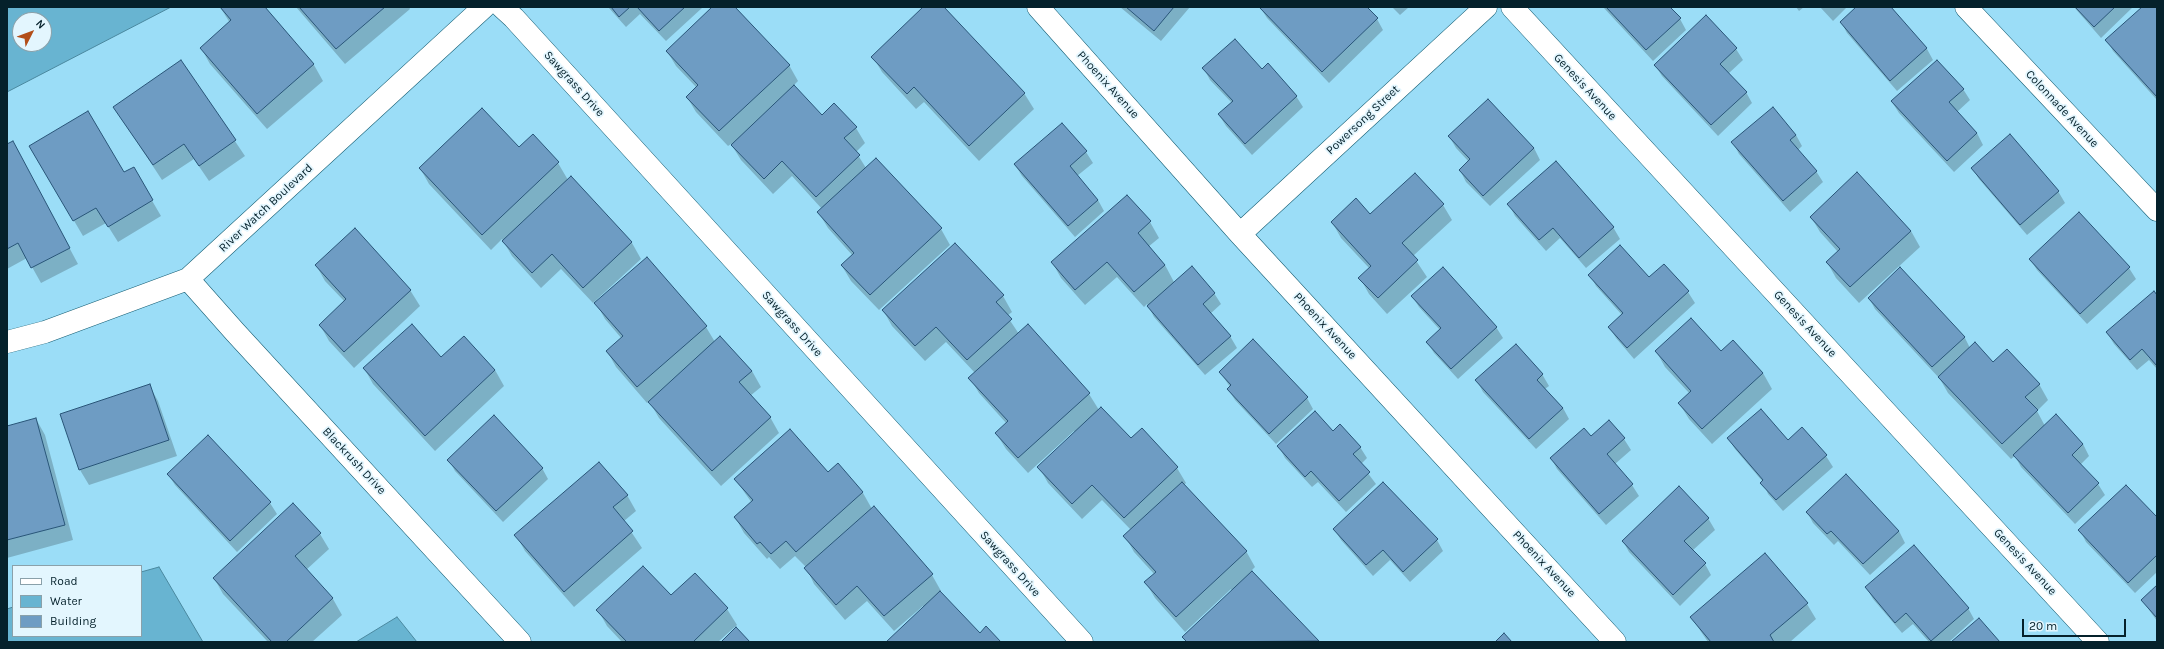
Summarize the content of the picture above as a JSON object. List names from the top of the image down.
{
  "streets": {
    "street": [
      "Sawgrass Drive",
      "Phoenix Avenue",
      "Genesis Avenue",
      "Colonnade Avenue",
      "Powersong Street",
      "River Watch Boulevard",
      "Blackrush Drive"
    ]
  },
  "crossings": [
    ["Phoenix Avenue", "Powersong Street"],
    ["River Watch Boulevard", "Blackrush Drive"]
  ],
  "legend": ["Road", "Water", "Building"],
  "scale_bar": "20 m",
  "north": "top right"
}
